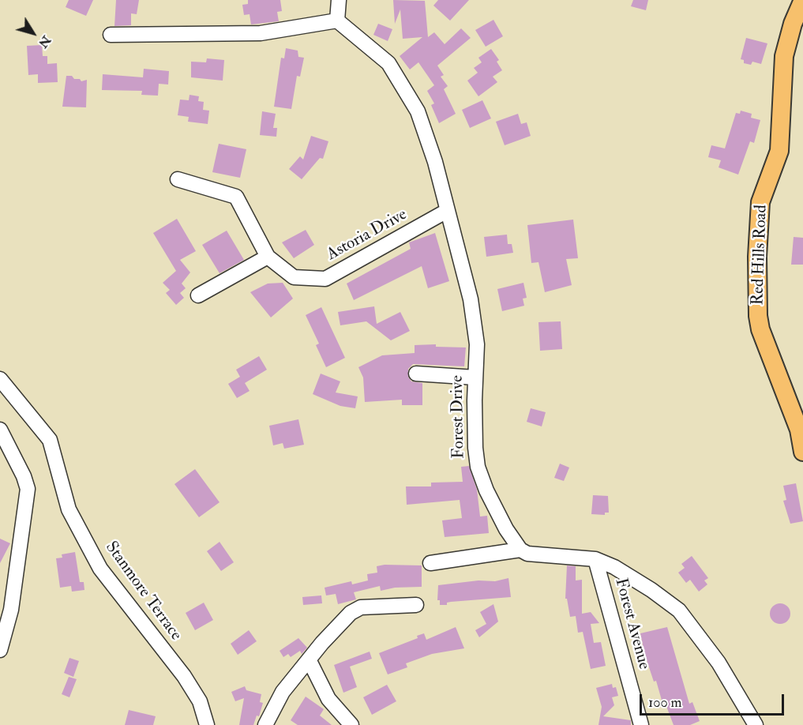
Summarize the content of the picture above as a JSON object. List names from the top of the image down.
{
  "streets": {
    "main road": ["Red Hills Road"],
    "street": [
      "Astoria Drive",
      "Forest Drive",
      "Stanmore Terrace",
      "Forest Avenue"
    ]
  },
  "crossings": [
    ["Astoria Drive", "Forest Drive"]
  ],
  "scale_bar": "100 m",
  "north": "bottom right"
}
